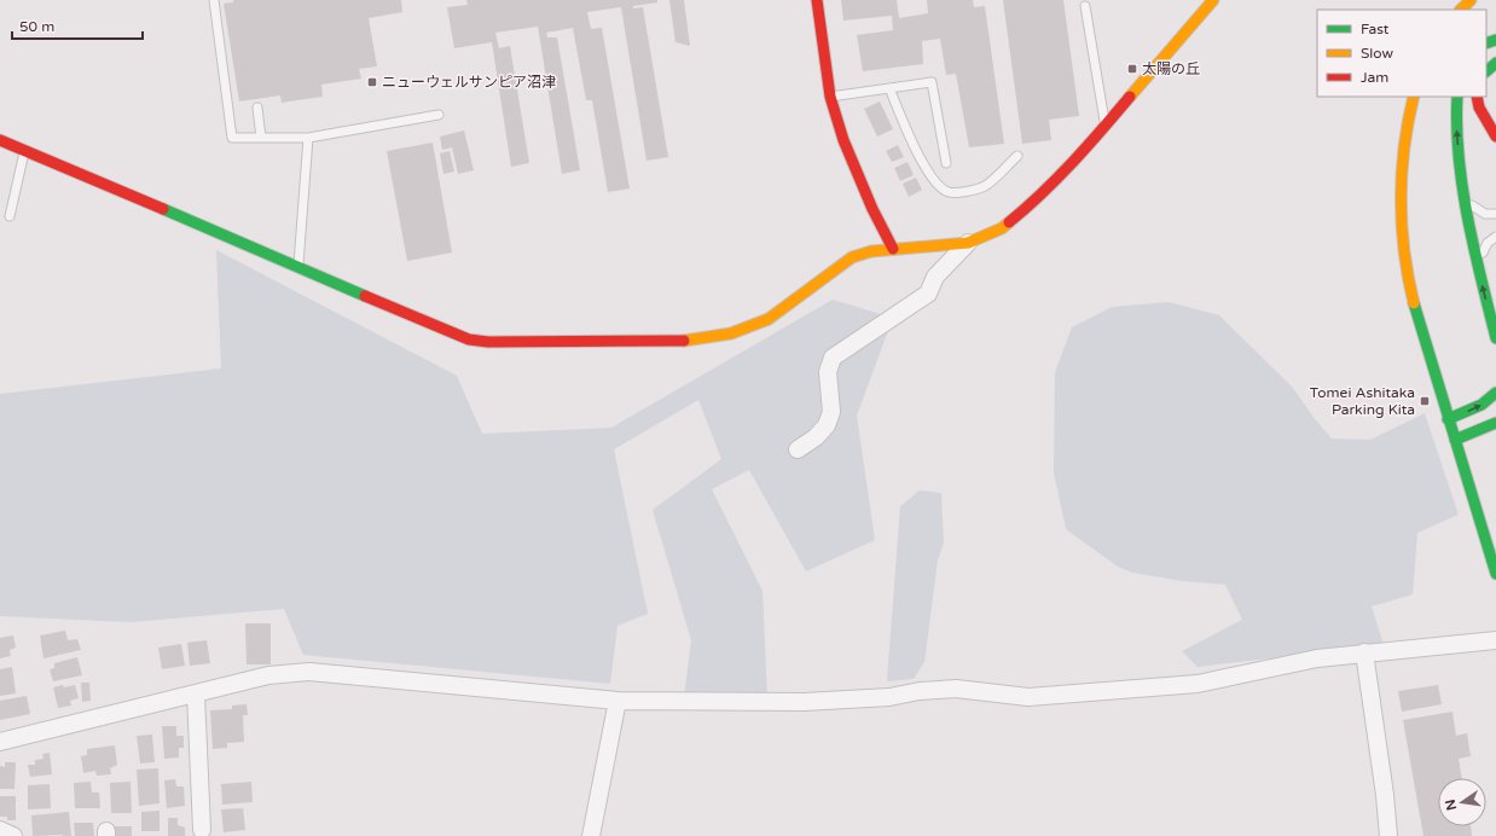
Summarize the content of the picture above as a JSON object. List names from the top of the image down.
{
  "places": {
    "transit": ["太陽の丘", "ニューウェルサンピア沼津", "Tomei Ashitaka Parking Kita"]
  },
  "legend": ["Fast", "Slow", "Jam"],
  "scale_bar": "50 m",
  "north": "left"
}
